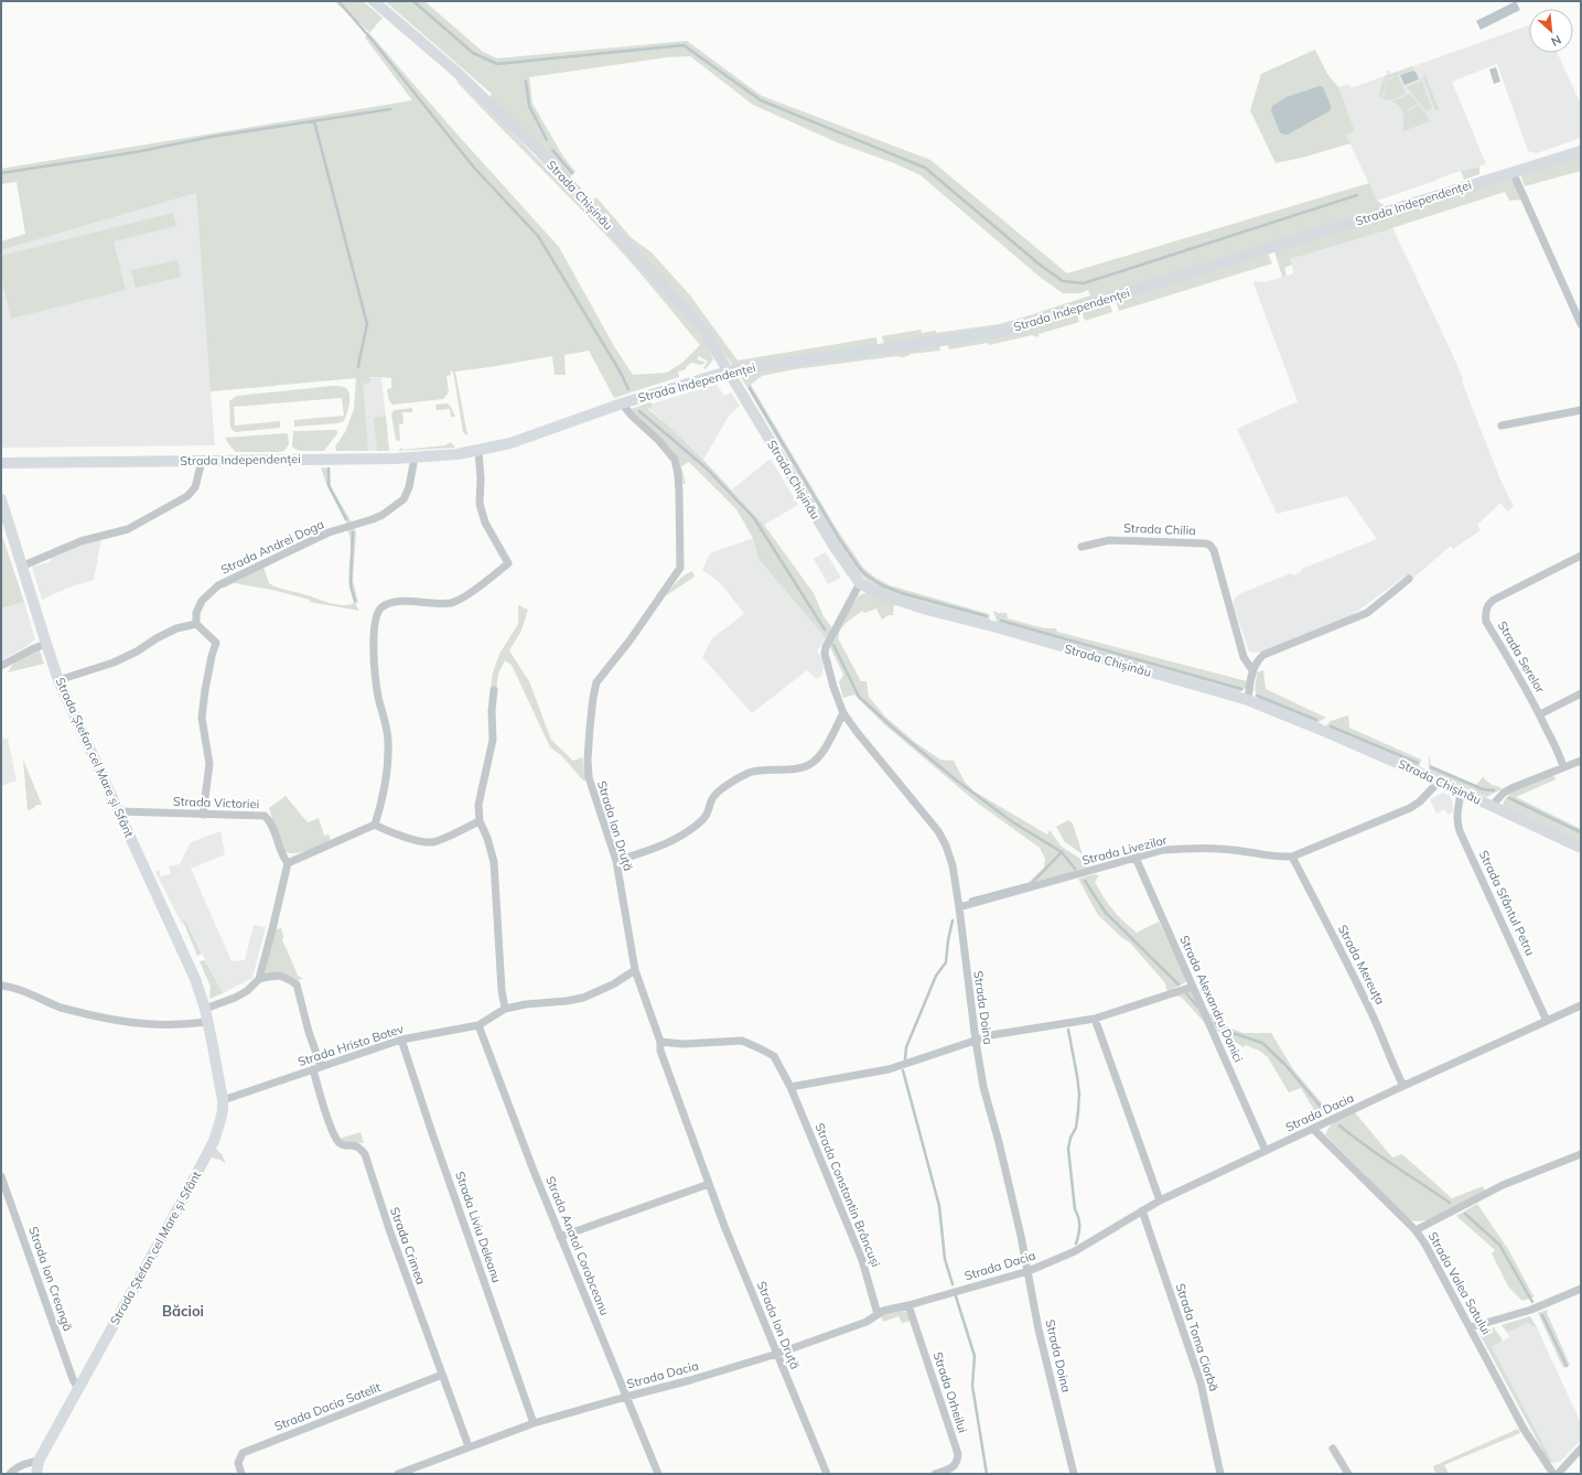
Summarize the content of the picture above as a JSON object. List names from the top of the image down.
{
  "streets": {
    "main road": ["Strada Chișinău", "Strada Independenței", "Strada Ștefan cel Mare și Sfânt"],
    "street": [
      "Strada Chilia",
      "Strada Andrei Doga",
      "Strada Serelor",
      "Strada Victoriei",
      "Strada Ion Druță",
      "Strada Livezilor",
      "Strada Sfântul Petru",
      "Strada Mereuța",
      "Strada Alexandru Donici",
      "Strada Doina",
      "Strada Hristo Botev",
      "Strada Dacia",
      "Strada Constantin Brâncuși",
      "Strada Liviu Deleanu",
      "Strada Crimea",
      "Strada Anatol Corobceanu",
      "Strada Ion Creangă",
      "Strada Valea Satului",
      "Strada Toma Ciorbă",
      "Strada Orheilui",
      "Strada Dacia Satelit"
    ]
  },
  "crossings": [
    ["Strada Chișinău", "Strada Independenței"],
    ["Strada Chișinău", "Strada Livezilor"],
    ["Strada Chișinău", "Strada Sfântul Petru"],
    ["Strada Chișinău", "Strada Doina"],
    ["Strada Independenței", "Strada Andrei Doga"],
    ["Strada Independenței", "Strada Ion Druță"],
    ["Strada Ștefan cel Mare și Sfânt", "Strada Victoriei"],
    ["Strada Ștefan cel Mare și Sfânt", "Strada Hristo Botev"],
    ["Strada Ștefan cel Mare și Sfânt", "Strada Ion Creangă"],
    ["Strada Ion Druță", "Strada Hristo Botev"],
    ["Strada Ion Druță", "Strada Dacia"],
    ["Strada Ion Druță", "Strada Constantin Brâncuși"],
    ["Strada Livezilor", "Strada Mereuța"],
    ["Strada Livezilor", "Strada Alexandru Donici"],
    ["Strada Livezilor", "Strada Doina"],
    ["Strada Sfântul Petru", "Strada Dacia"],
    ["Strada Mereuța", "Strada Dacia"],
    ["Strada Alexandru Donici", "Strada Dacia"],
    ["Strada Doina", "Strada Dacia"],
    ["Strada Hristo Botev", "Strada Liviu Deleanu"],
    ["Strada Hristo Botev", "Strada Crimea"],
    ["Strada Hristo Botev", "Strada Anatol Corobceanu"],
    ["Strada Dacia", "Strada Constantin Brâncuși"],
    ["Strada Dacia", "Strada Liviu Deleanu"],
    ["Strada Dacia", "Strada Crimea"],
    ["Strada Dacia", "Strada Anatol Corobceanu"],
    ["Strada Dacia", "Strada Valea Satului"],
    ["Strada Dacia", "Strada Toma Ciorbă"],
    ["Strada Dacia", "Strada Orheilui"],
    ["Strada Crimea", "Strada Dacia Satelit"]
  ],
  "districts": ["Băcioi"],
  "north": "bottom right"
}
